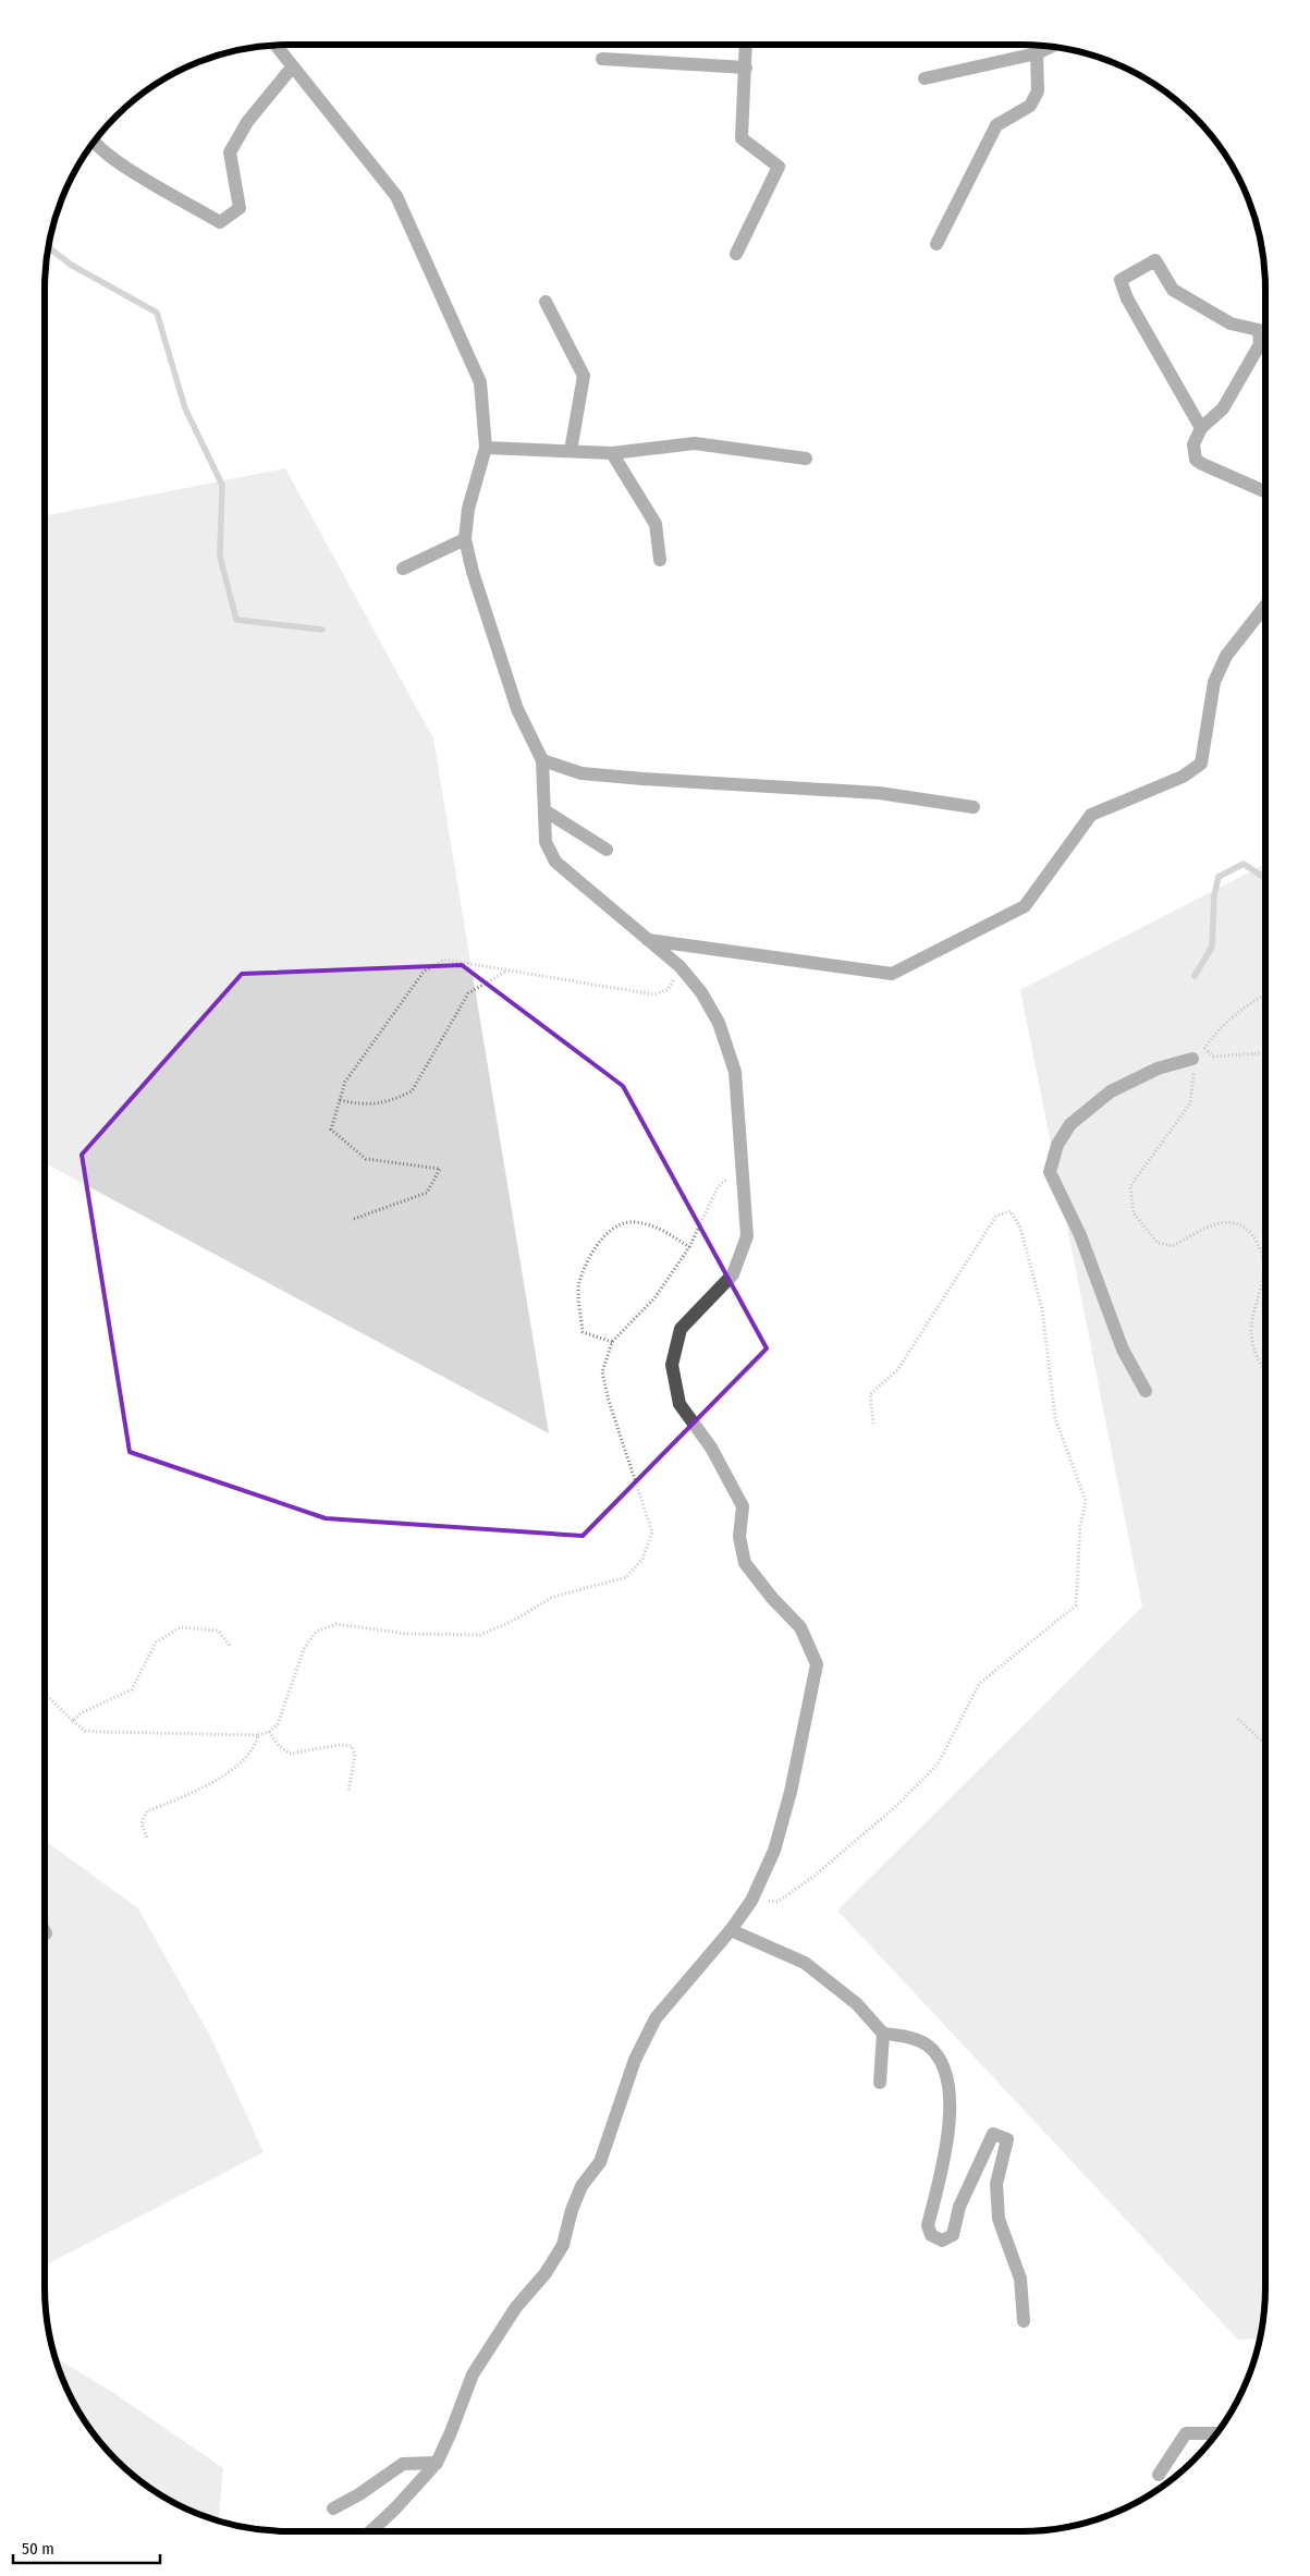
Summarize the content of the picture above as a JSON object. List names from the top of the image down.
{
  "scale_bar": "50 m"
}
